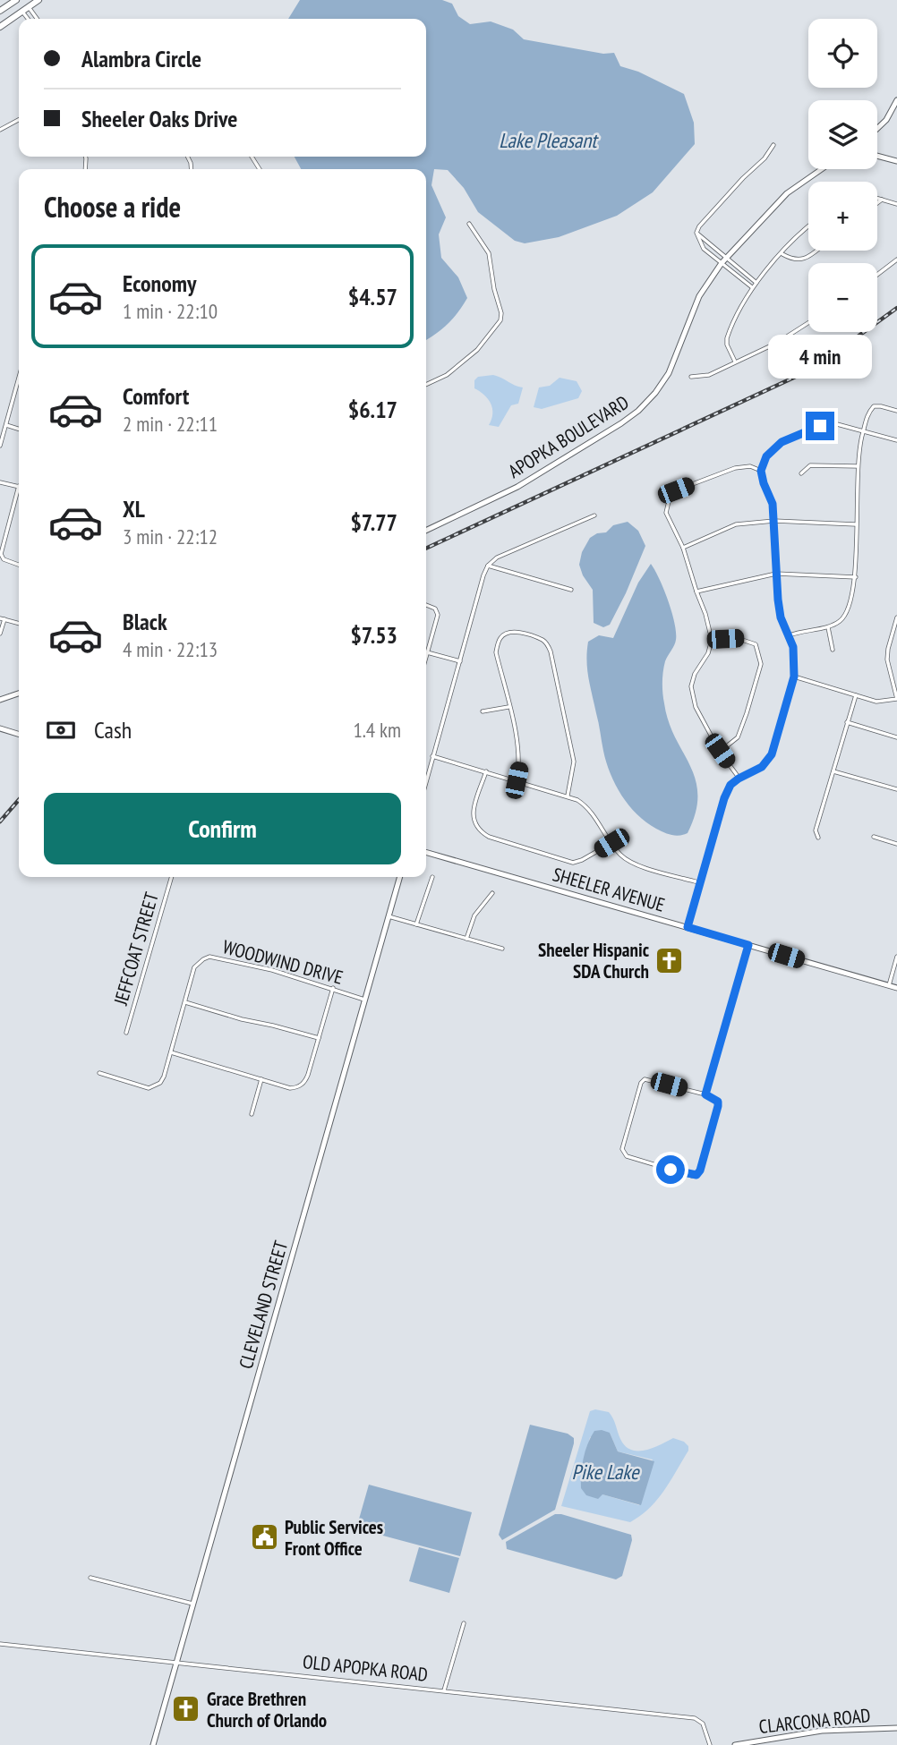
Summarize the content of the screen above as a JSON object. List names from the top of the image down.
{
  "streets": {
    "street": [
      "APOPKA BOULEVARD",
      "SHEELER AVENUE",
      "JEFFCOAT STREET",
      "WOODWIND DRIVE",
      "CLEVELAND STREET",
      "OLD APOPKA ROAD",
      "CLARCONA ROAD"
    ]
  },
  "crossings": [
    ["WOODWIND DRIVE", "CLEVELAND STREET"],
    ["CLEVELAND STREET", "OLD APOPKA ROAD"]
  ],
  "water": ["Lake Pleasant", "Pike Lake"],
  "places": {
    "church": ["Sheeler Hispanic SDA Church", "Grace Brethren Church of Orlando"],
    "public building": ["Public Services Front Office"]
  },
  "page": {
    "map_buttons": ["+", "−"],
    "banner": ["Alambra Circle", "Sheeler Oaks Drive"],
    "heading": "Choose a ride",
    "list": [
      {
        "name": "Economy",
        "note": "1 min · 22:10",
        "value": "$4.57"
      },
      {
        "name": "Comfort",
        "note": "2 min · 22:11",
        "value": "$6.17"
      },
      {
        "name": "XL",
        "note": "3 min · 22:12",
        "value": "$7.77"
      },
      {
        "name": "Black",
        "note": "4 min · 22:13",
        "value": "$7.53"
      }
    ],
    "bubble": "4 min",
    "pay": ["Cash", "1.4 km"],
    "buttons": "Confirm"
  }
}
